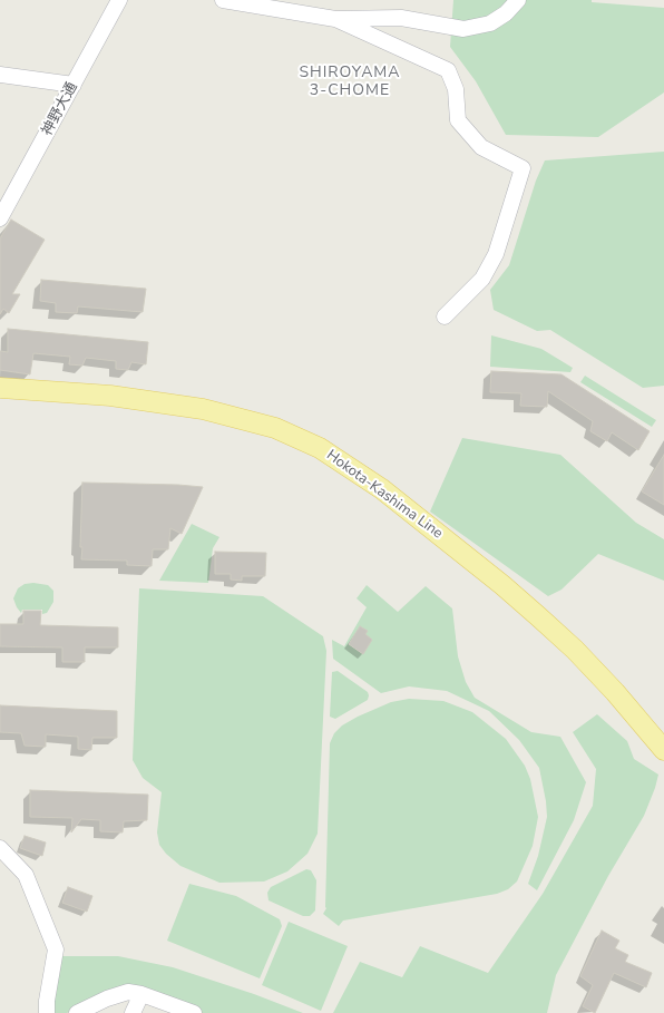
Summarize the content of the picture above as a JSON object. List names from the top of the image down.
{
  "streets": {
    "main road": ["Hokota-Kashima Line"],
    "street": ["神野大通"]
  },
  "districts": ["SHIROYAMA 3-CHOME"]
}
